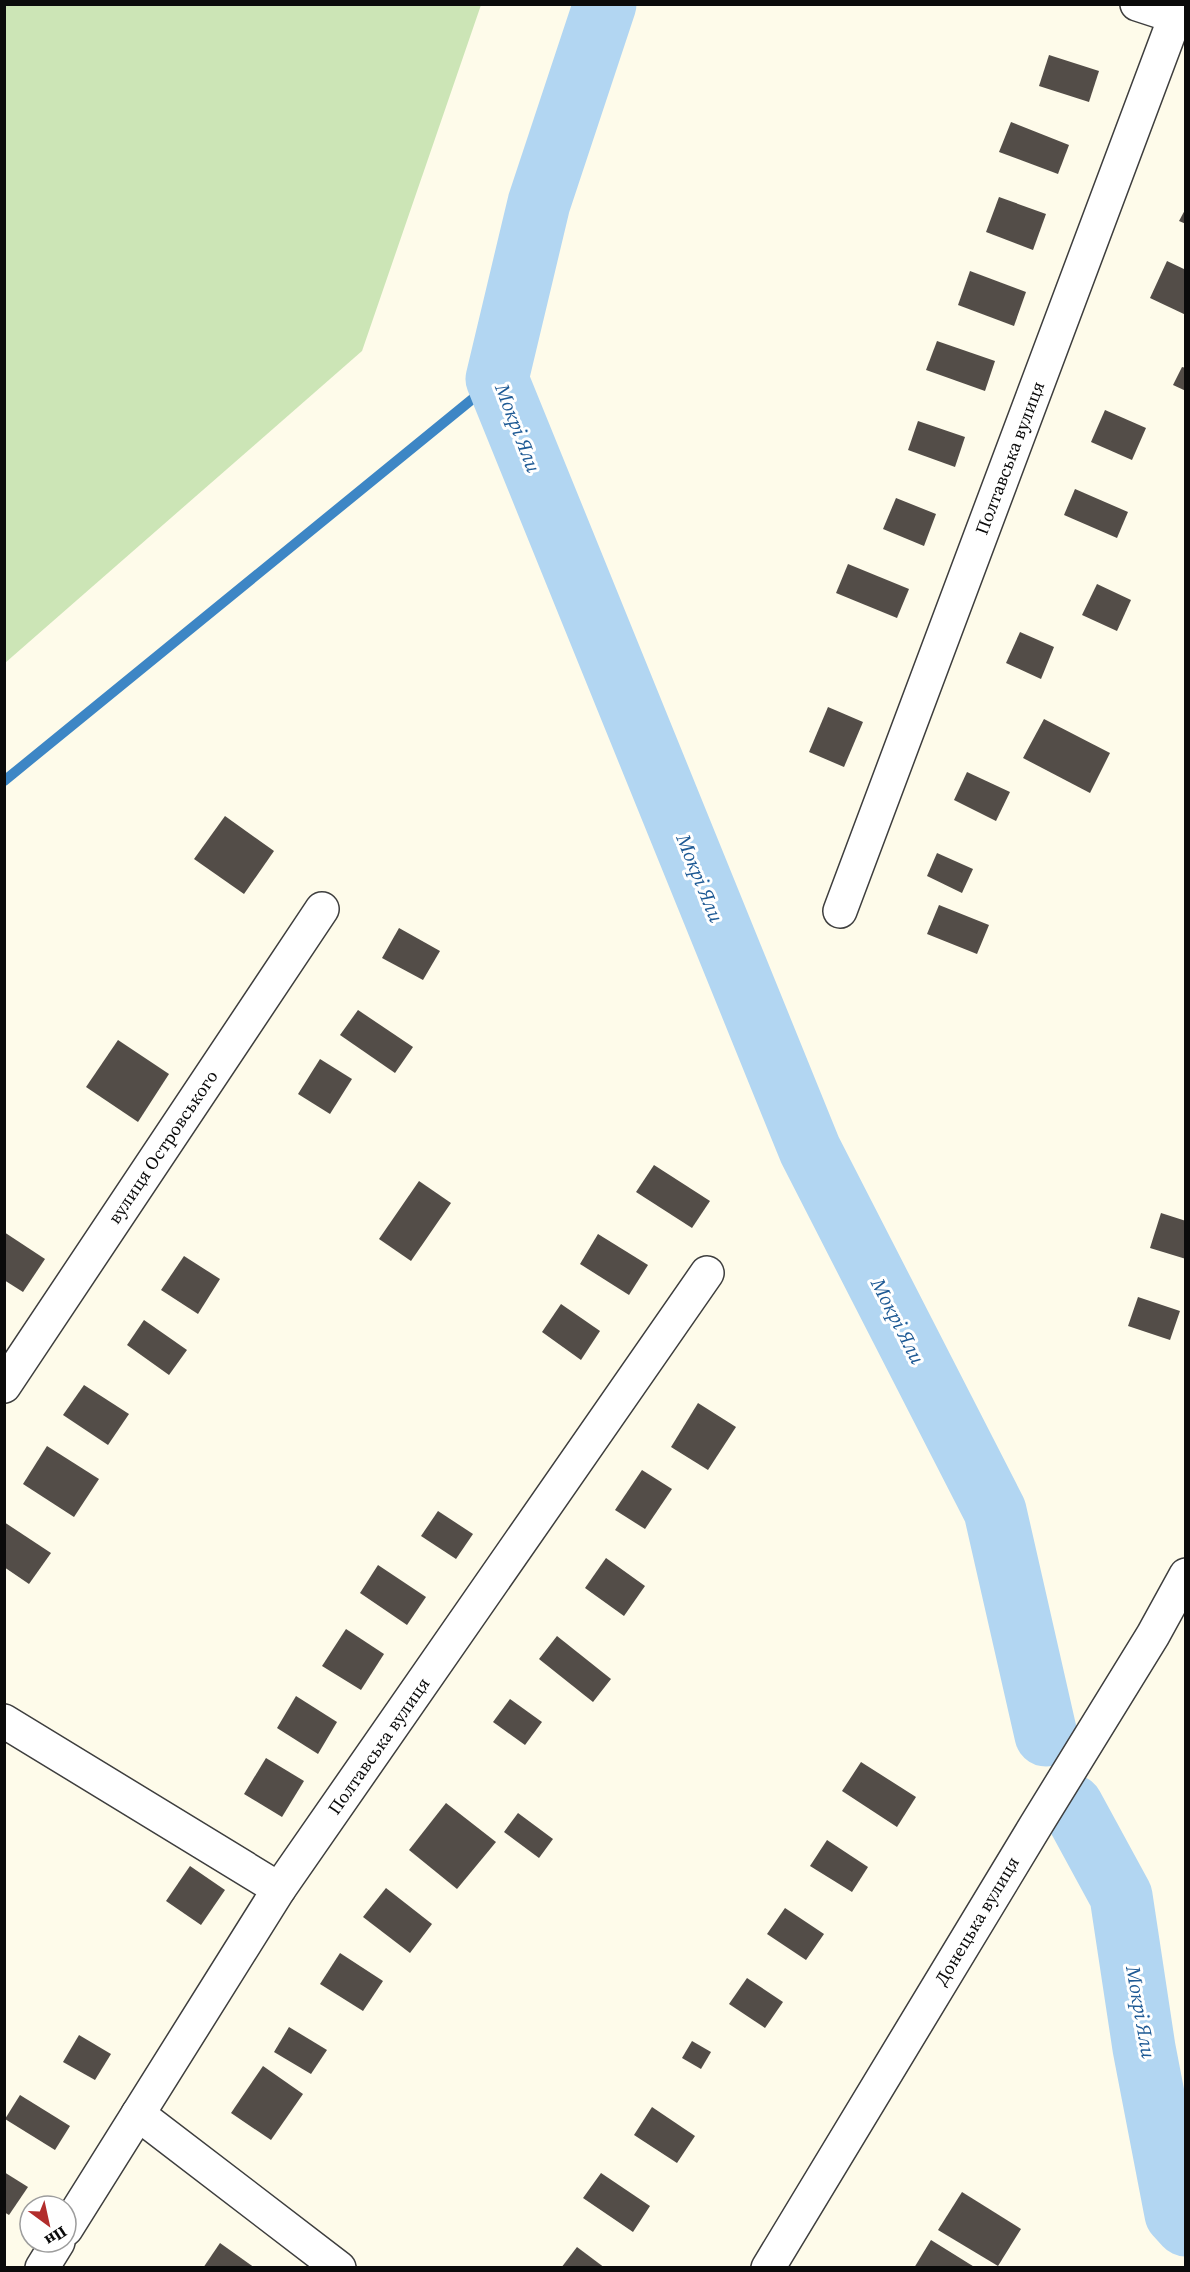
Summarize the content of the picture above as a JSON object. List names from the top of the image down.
{
  "streets": {
    "street": ["Полтавська вулиця", "вулиця Островського", "Донецька вулиця"]
  },
  "water": ["Мокрі Яли"],
  "north": "bottom right"
}
